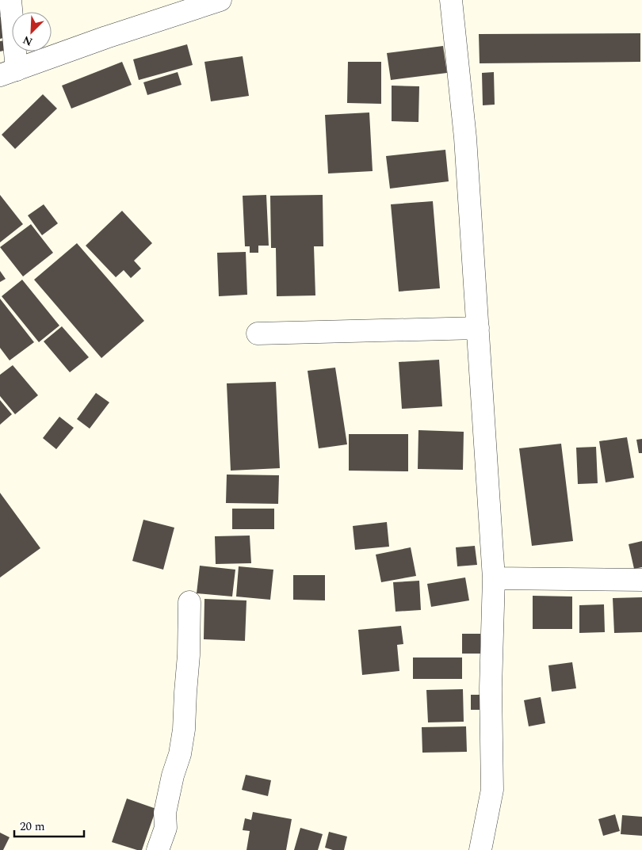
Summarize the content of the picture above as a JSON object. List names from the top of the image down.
{
  "scale_bar": "20 m",
  "north": "bottom left"
}
